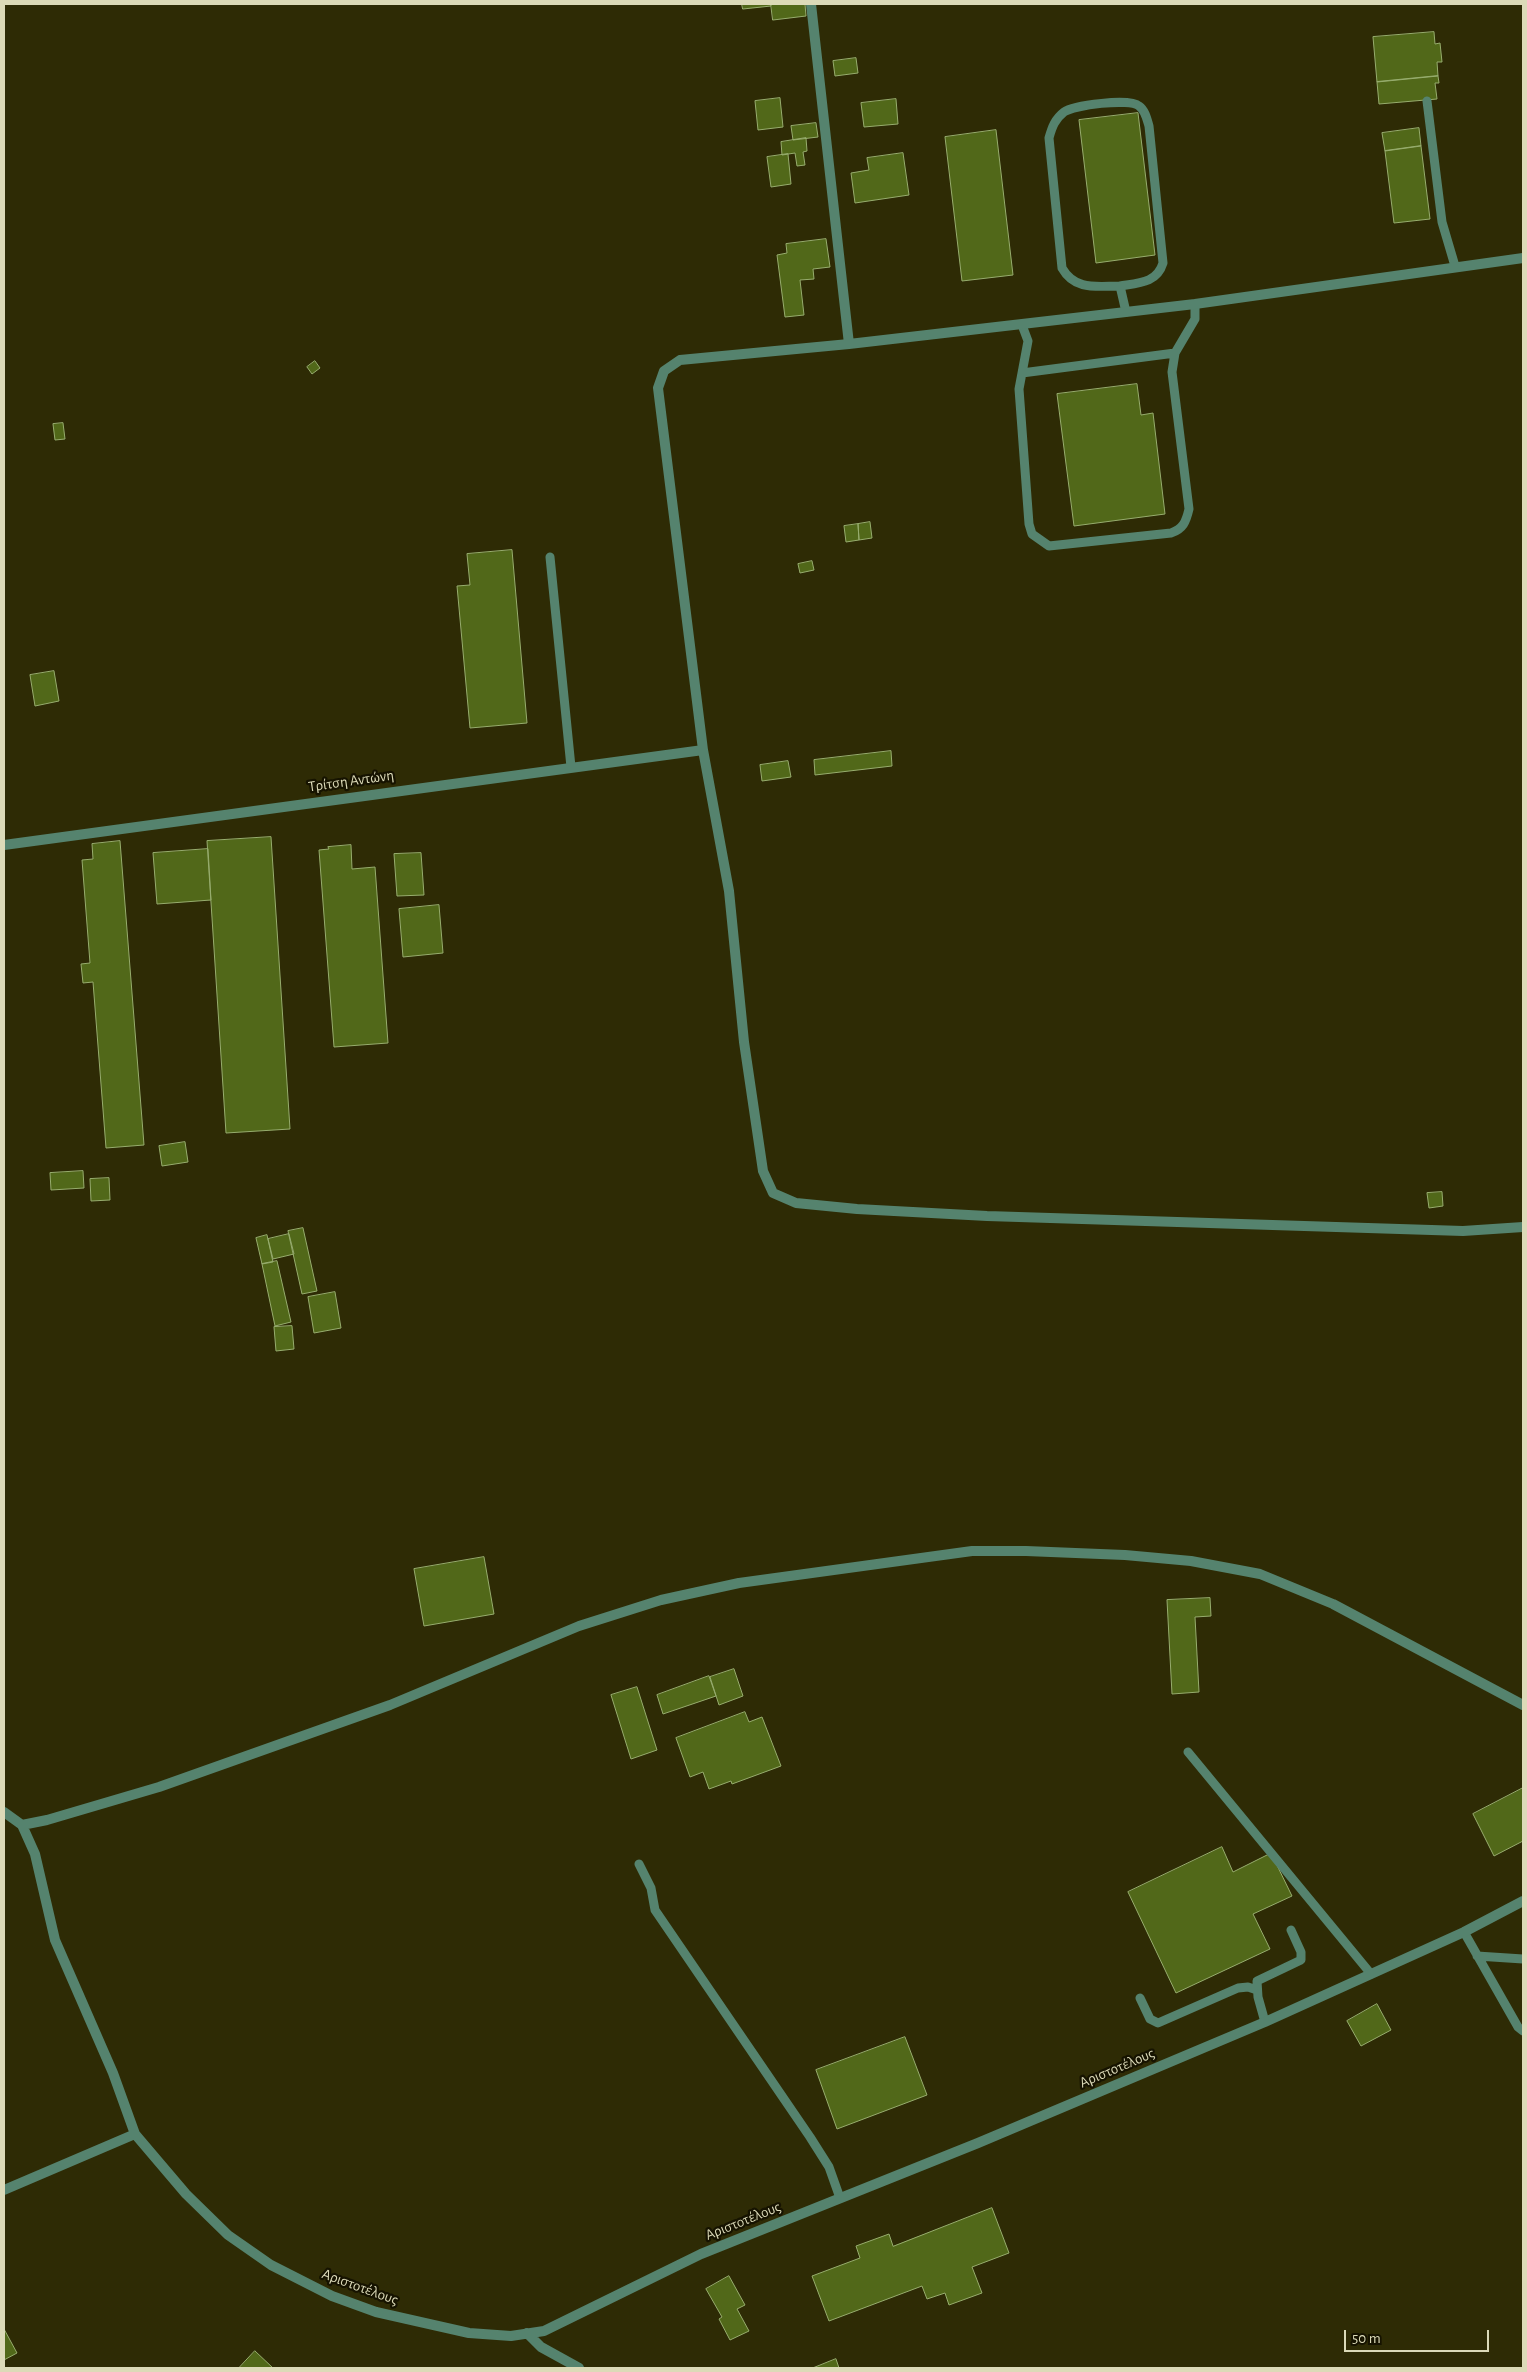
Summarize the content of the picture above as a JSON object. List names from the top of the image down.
{
  "streets": {
    "street": ["Τρίτση Αντώνη", "Αριστοτέλους"]
  },
  "scale_bar": "50 m"
}
